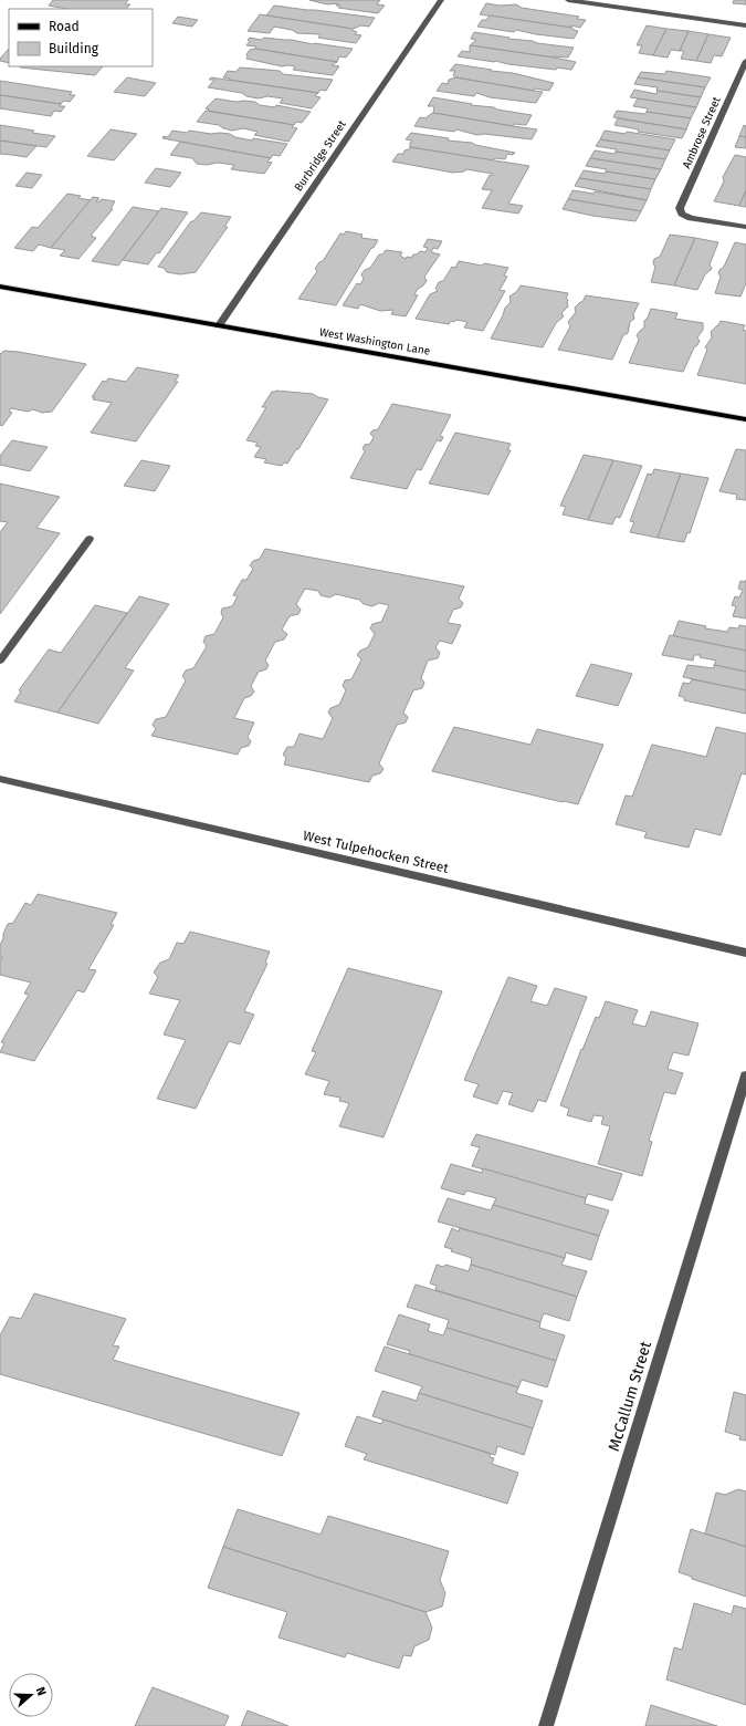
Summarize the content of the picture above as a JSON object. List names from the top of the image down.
{
  "streets": {
    "main road": ["West Washington Lane"],
    "street": [
      "Ambrose Street",
      "Burbridge Street",
      "West Tulpehocken Street",
      "McCallum Street"
    ]
  },
  "crossings": [
    ["Burbridge Street", "West Washington Lane"]
  ],
  "legend": ["Road", "Building"],
  "north": "right"
}
